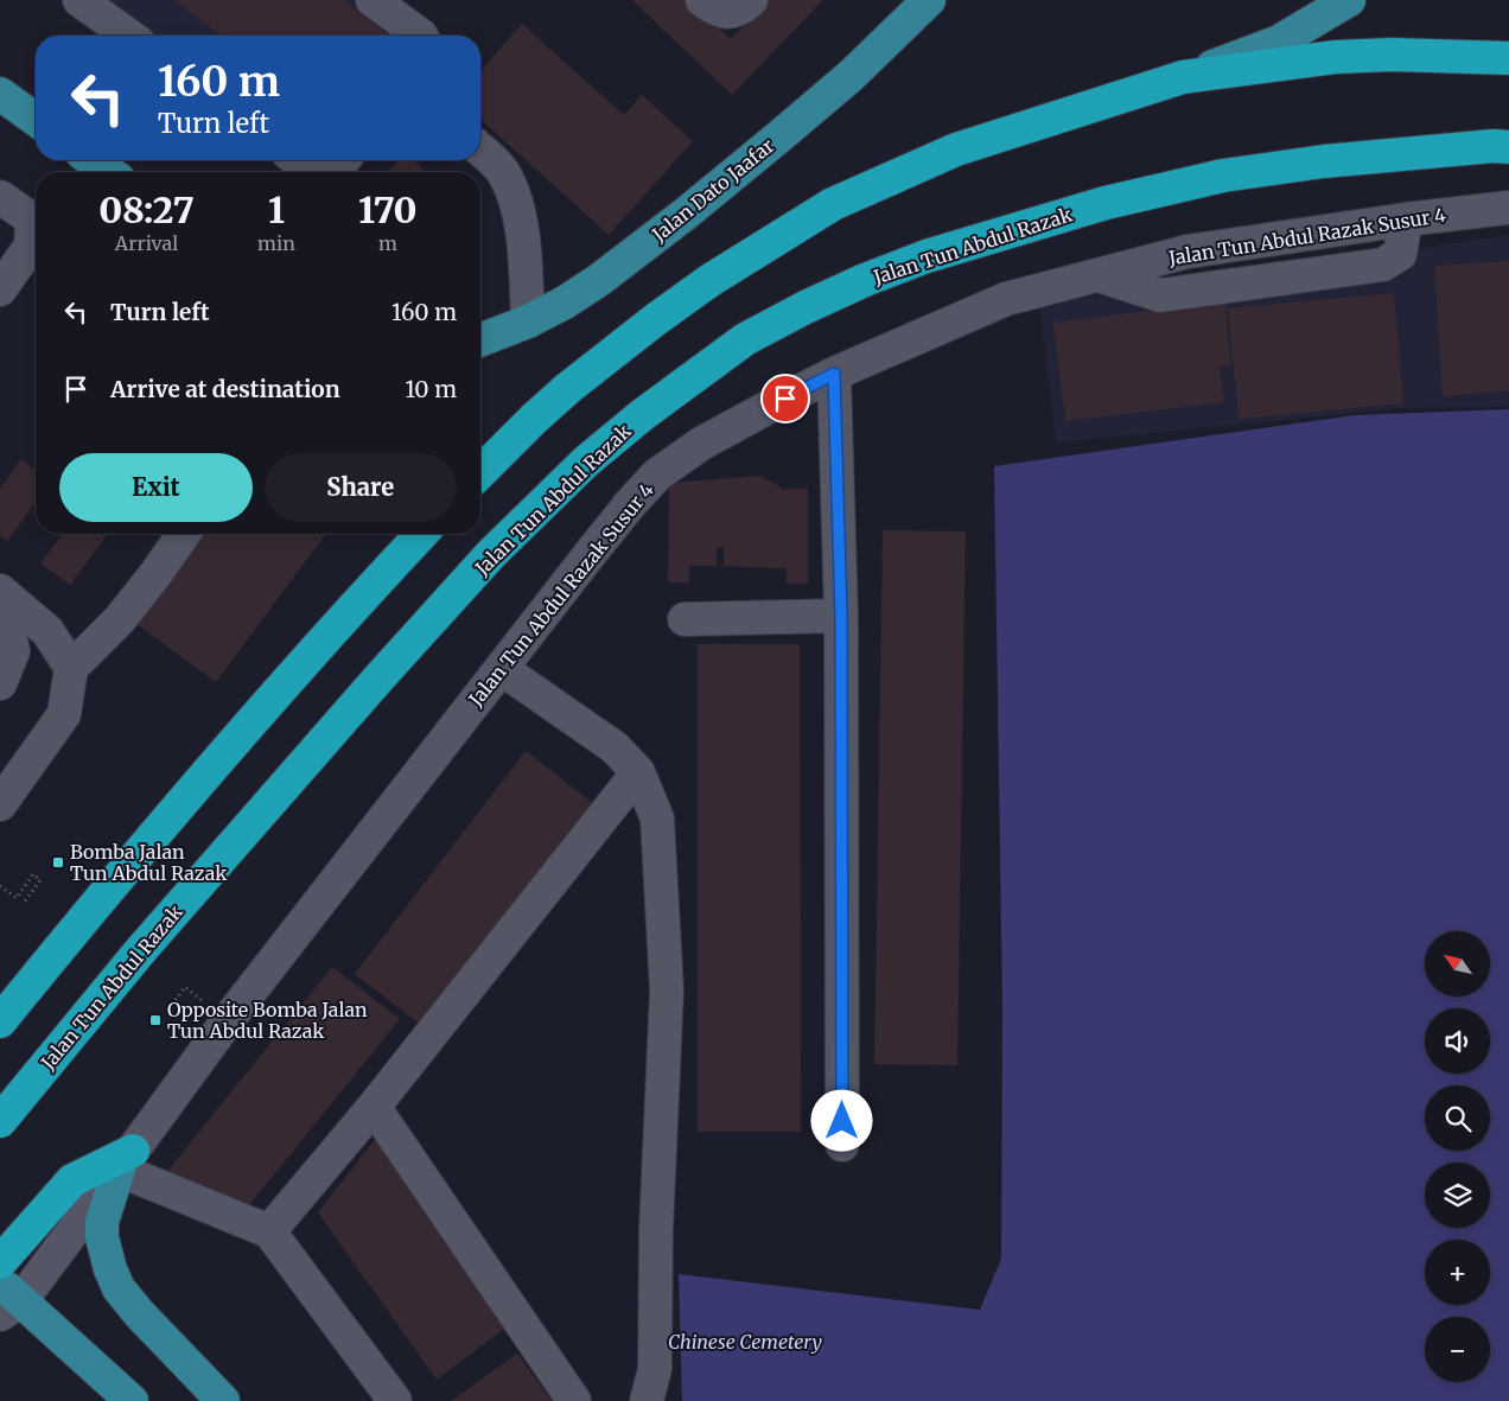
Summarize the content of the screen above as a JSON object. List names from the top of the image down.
{
  "streets": {
    "highway": ["Jalan Tun Abdul Razak"],
    "main road": ["Jalan Dato Jaafar"],
    "street": ["Jalan Tun Abdul Razak Susur 4"]
  },
  "parks": ["Chinese Cemetery"],
  "places": {
    "transit": ["Bomba Jalan Tun Abdul Razak", "Opposite Bomba Jalan Tun Abdul Razak"]
  },
  "north": "top left",
  "page": {
    "turn": ["160 m", "Turn left"],
    "eta": [
      "08:27",
      "Arrival",
      "1",
      "min",
      "170",
      "m"
    ],
    "list": [
      {
        "name": "Turn left",
        "value": "160 m"
      },
      {
        "name": "Arrive at destination",
        "value": "10 m"
      }
    ],
    "buttons": ["Exit", "Share"],
    "map_buttons": ["+", "−"]
  }
}
